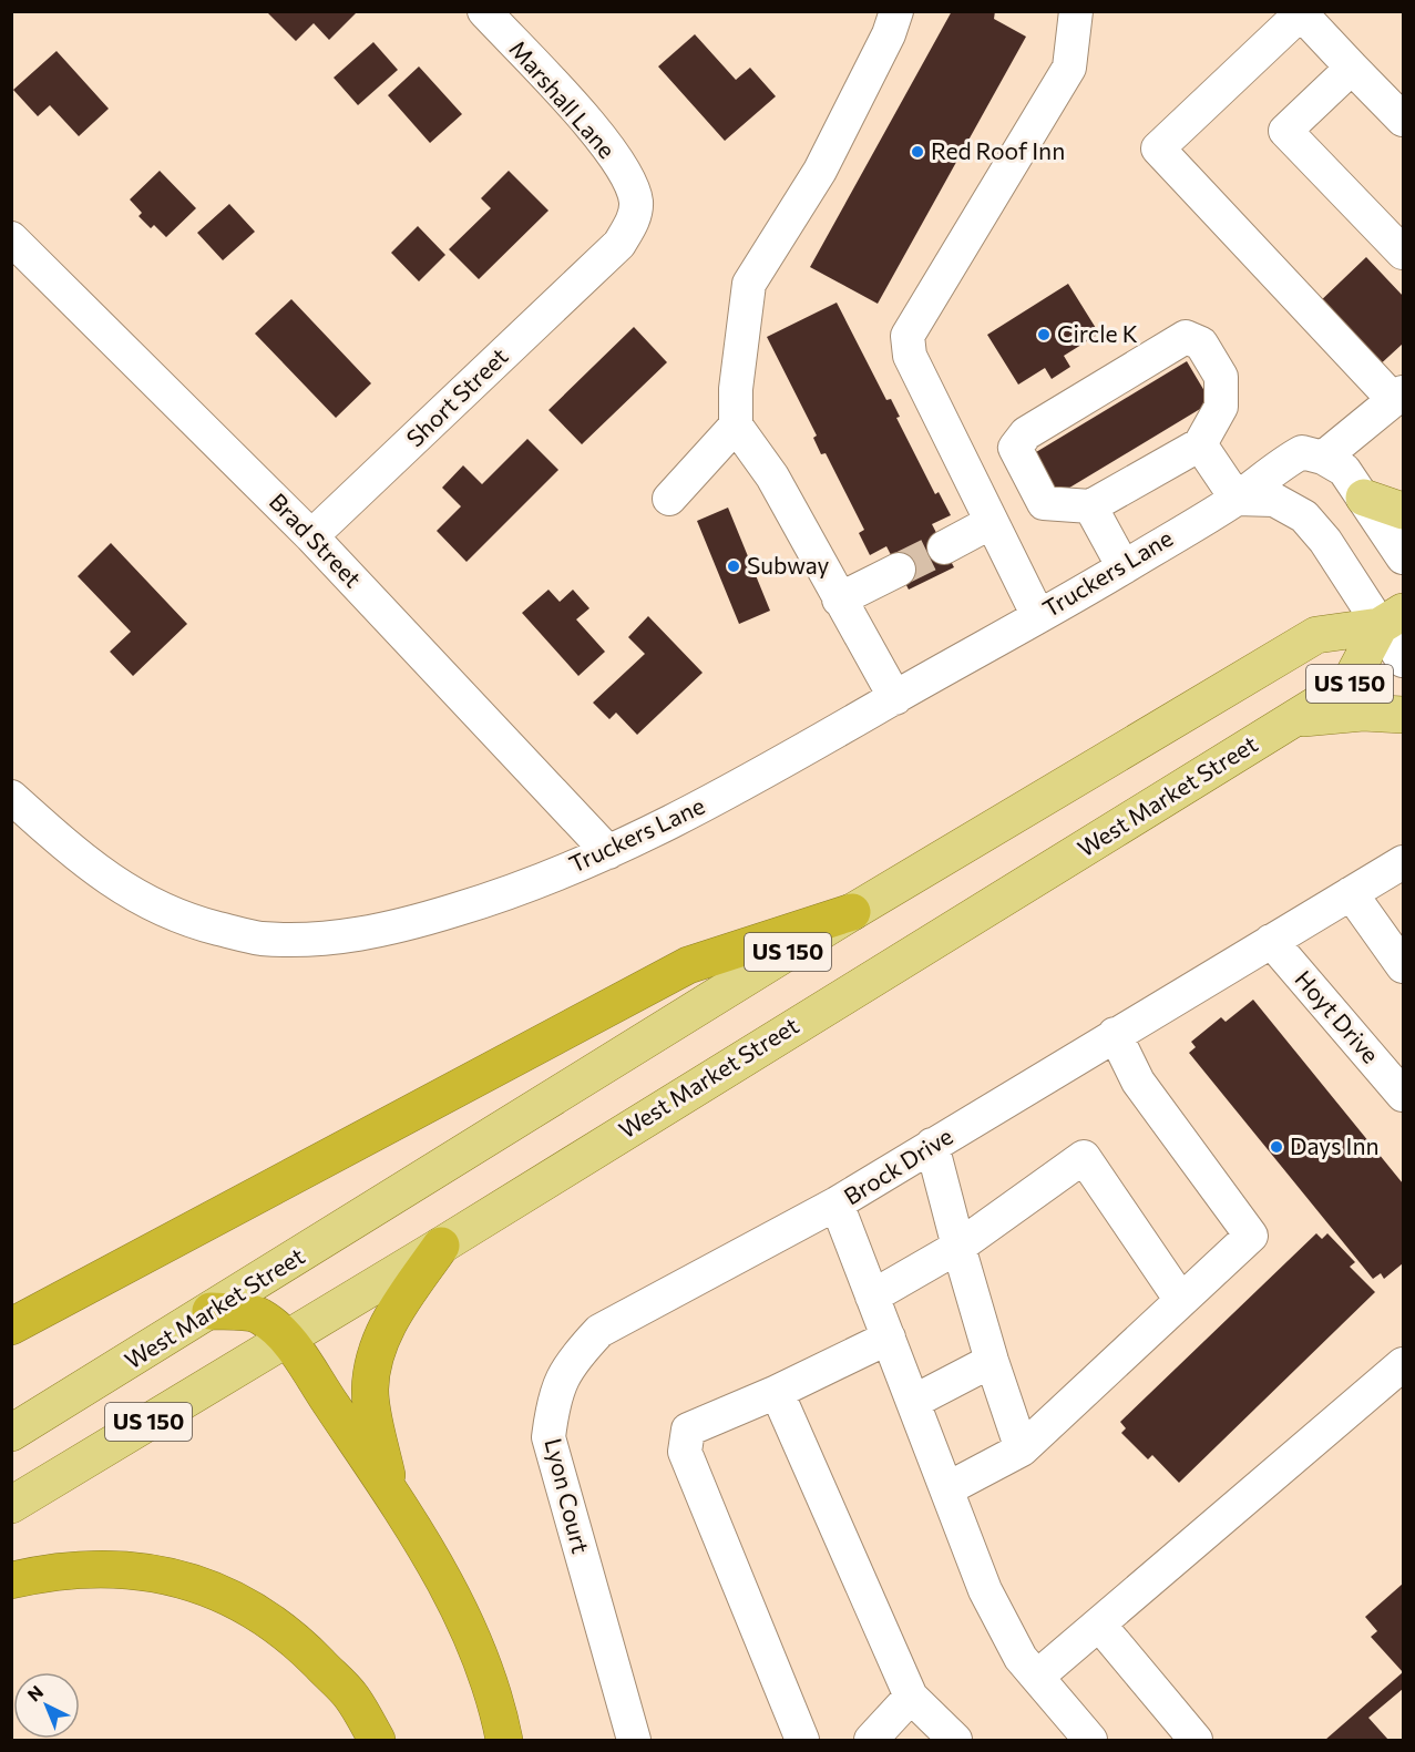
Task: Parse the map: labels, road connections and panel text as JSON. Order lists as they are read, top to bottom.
{
  "streets": {
    "main road": ["US 150", "West Market Street"],
    "street": [
      "Marshall Lane",
      "Short Street",
      "Brad Street",
      "Truckers Lane",
      "Hoyt Drive",
      "Brock Drive",
      "Lyon Court"
    ]
  },
  "crossings": [
    ["Marshall Lane", "Short Street"],
    ["Short Street", "Brad Street"],
    ["Brad Street", "Truckers Lane"],
    ["Hoyt Drive", "Brock Drive"],
    ["Brock Drive", "Lyon Court"]
  ],
  "places": [
    "Red Roof Inn",
    "Circle K",
    "Subway",
    "Days Inn"
  ],
  "north": "top left"
}
